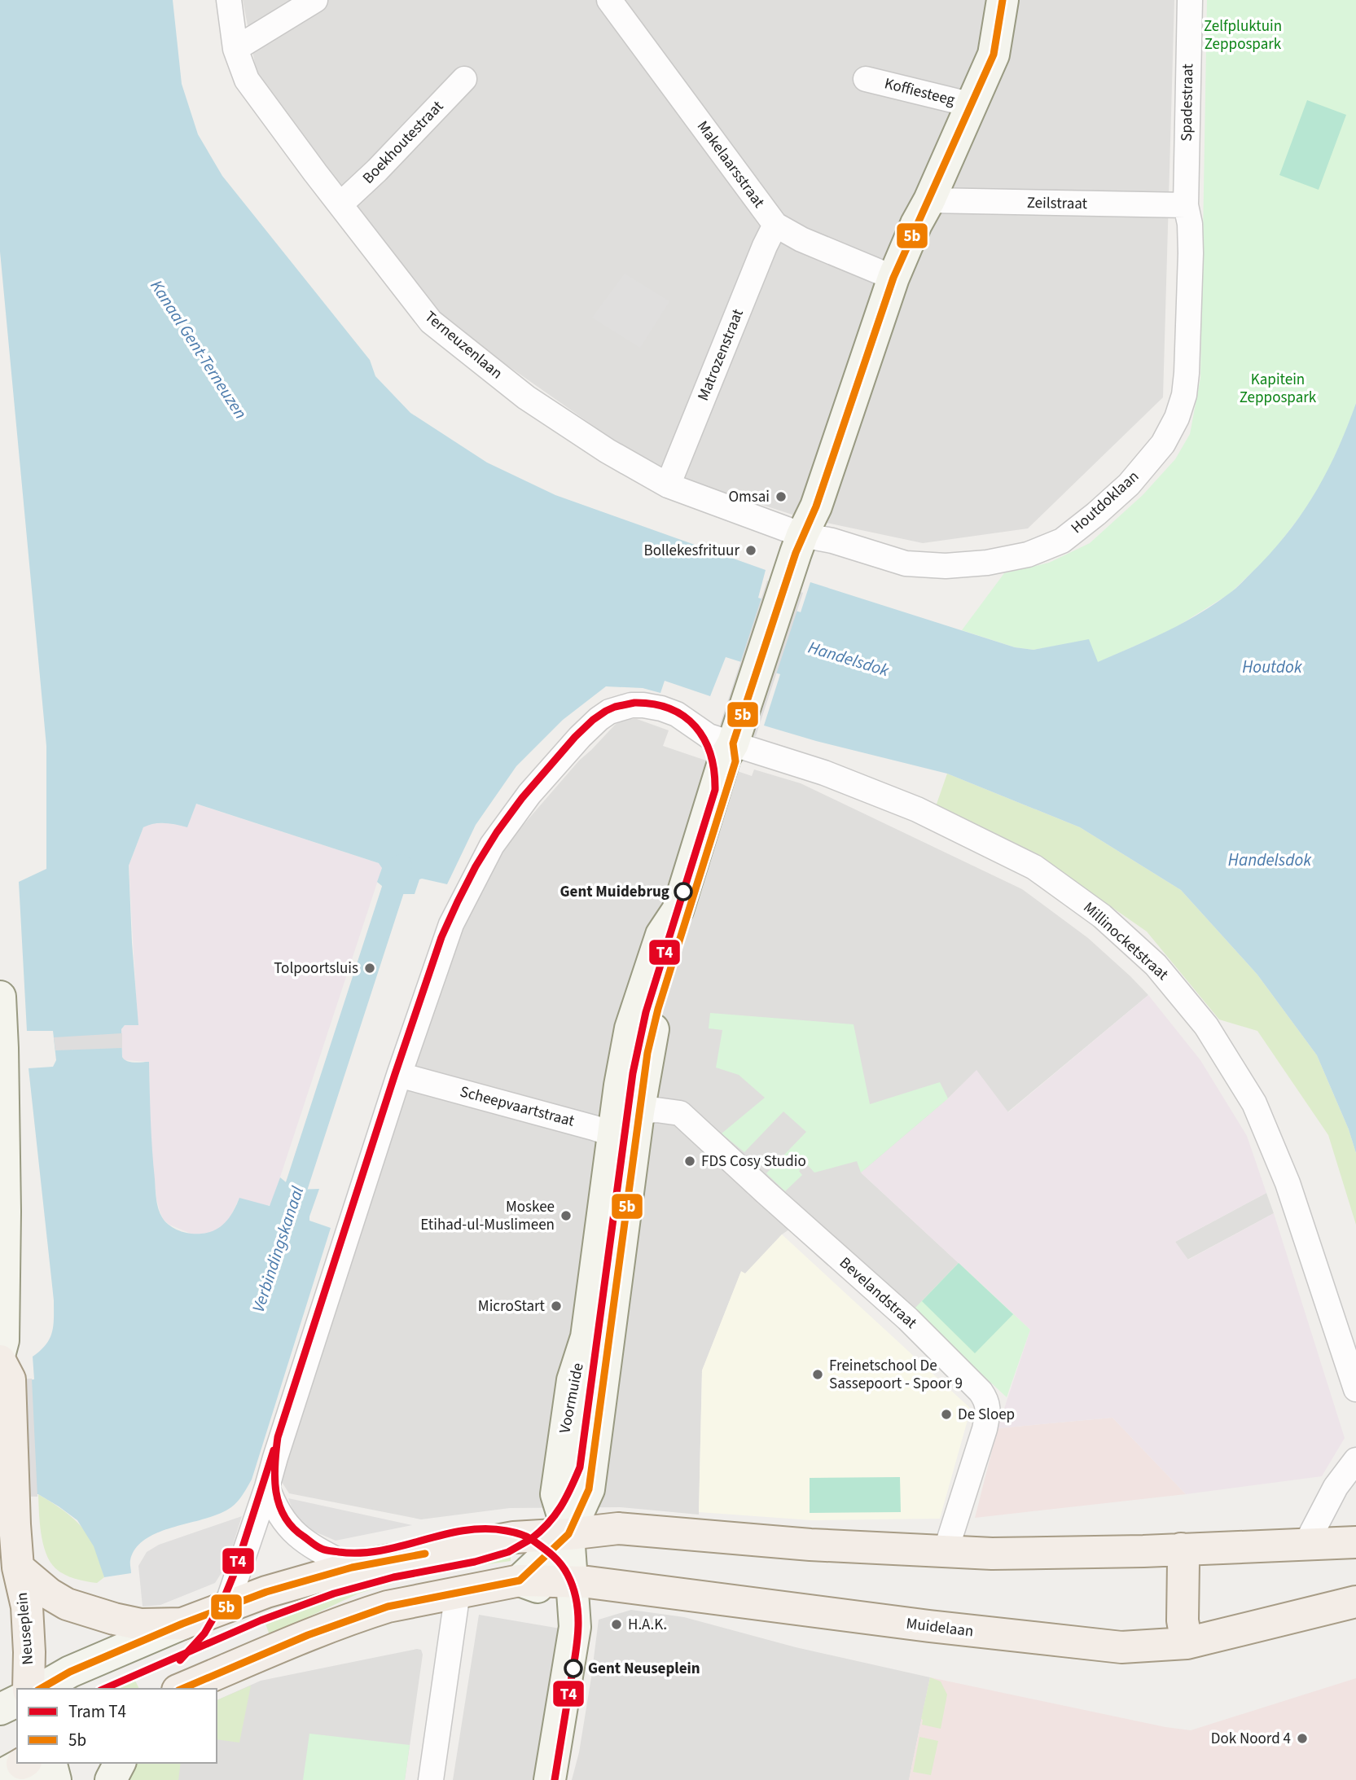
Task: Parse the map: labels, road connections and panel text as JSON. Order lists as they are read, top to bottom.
{
  "streets": {
    "main road": ["Muidelaan", "Neuseplein"],
    "street": [
      "Koffiesteeg",
      "Spadestraat",
      "Boekhoutestraat",
      "Makelaarsstraat",
      "Zeilstraat",
      "Terneuzenlaan",
      "Matrozenstraat",
      "Houtdoklaan",
      "Millinocketstraat",
      "Scheepvaartstraat",
      "Bevelandstraat",
      "Voormuide"
    ]
  },
  "crossings": [
    ["Koffiesteeg", "Voormuide"],
    ["Spadestraat", "Zeilstraat"],
    ["Spadestraat", "Houtdoklaan"],
    ["Boekhoutestraat", "Terneuzenlaan"],
    ["Makelaarsstraat", "Matrozenstraat"],
    ["Makelaarsstraat", "Voormuide"],
    ["Zeilstraat", "Houtdoklaan"],
    ["Zeilstraat", "Voormuide"],
    ["Terneuzenlaan", "Matrozenstraat"],
    ["Terneuzenlaan", "Houtdoklaan"],
    ["Terneuzenlaan", "Voormuide"],
    ["Houtdoklaan", "Voormuide"],
    ["Millinocketstraat", "Scheepvaartstraat"],
    ["Millinocketstraat", "Voormuide"],
    ["Scheepvaartstraat", "Bevelandstraat"],
    ["Scheepvaartstraat", "Voormuide"],
    ["Bevelandstraat", "Voormuide"],
    ["Voormuide", "Neuseplein"]
  ],
  "water": [
    "Kanaal Gent-Terneuzen",
    "Handelsdok",
    "Houtdok",
    "Verbindingskanaal"
  ],
  "parks": ["Zelfpluktuin Zeppospark", "Kapitein Zeppospark"],
  "places": [
    "Omsai",
    "Bollekesfrituur",
    "Gent Muidebrug",
    "Tolpoortsluis",
    "FDS Cosy Studio",
    "Moskee Etihad-ul-Muslimeen",
    "MicroStart",
    "Freinetschool De Sassepoort - Spoor 9",
    "De Sloep",
    "H.A.K.",
    "Gent Neuseplein",
    "Dok Noord 4"
  ],
  "lines": ["transit line 5b", "tram line T4"],
  "legend": ["Tram T4", "5b"]
}
